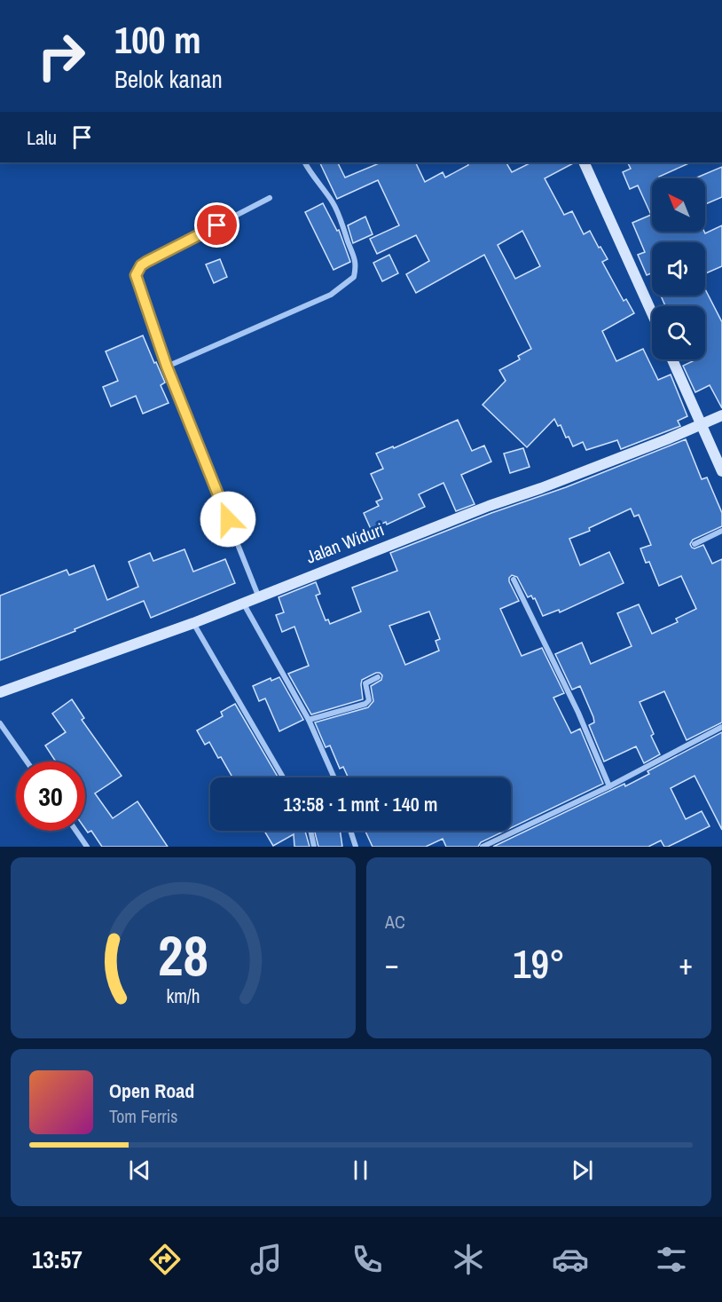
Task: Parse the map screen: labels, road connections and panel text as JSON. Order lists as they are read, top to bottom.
{
  "streets": {
    "street": ["Jalan Widuri"]
  },
  "north": "top left",
  "page": {
    "turn": ["100 m", "Belok kanan"],
    "then": "Lalu",
    "limit": "30",
    "trip": "13:58 · 1 mnt · 140 m",
    "tile": "AC",
    "heat": ["−", "19°", "+"],
    "song": ["Open Road", "Tom Ferris"],
    "tabs": "13:57",
    "gauge": ["28", "km/h"]
  }
}
